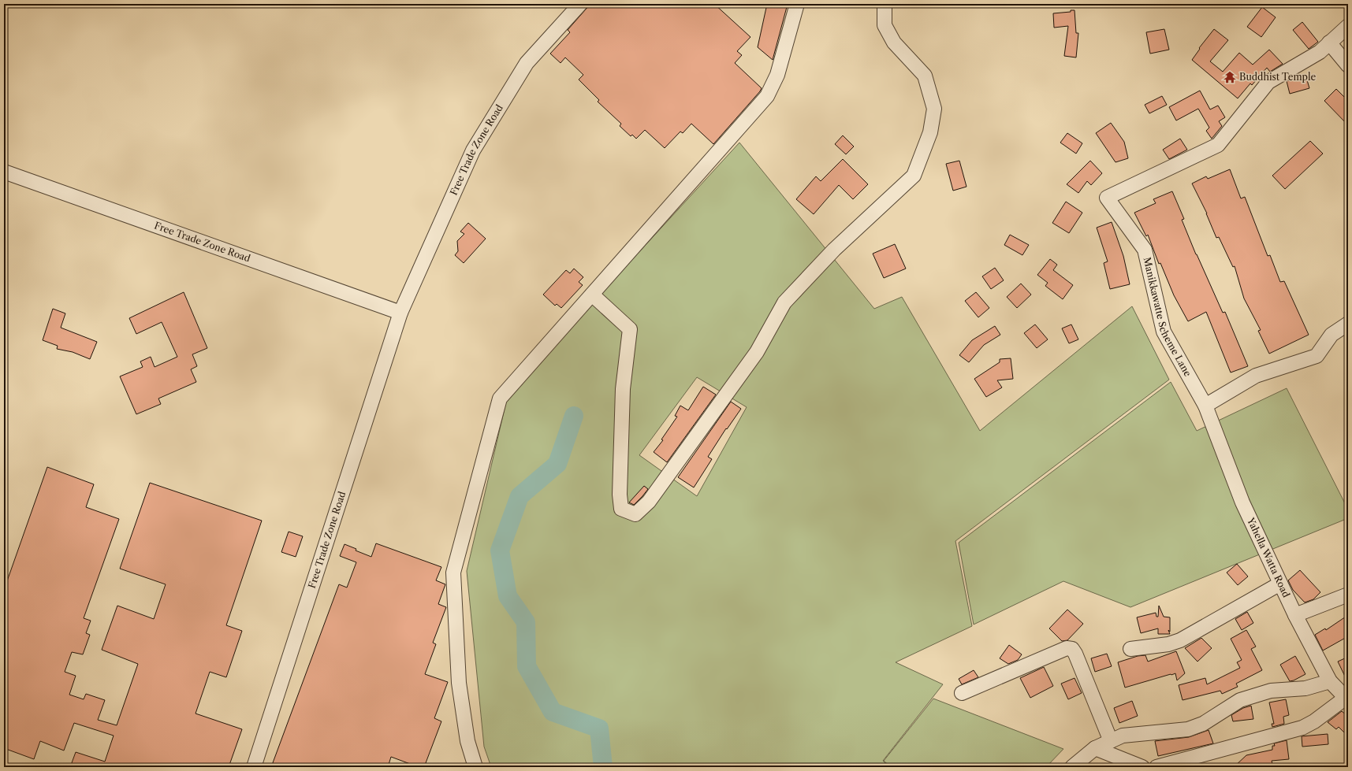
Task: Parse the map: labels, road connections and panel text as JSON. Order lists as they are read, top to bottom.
{
  "streets": {
    "street": ["Free Trade Zone Road", "Manikkawatte Scheme Lane", "Yahella Watta Road"]
  },
  "crossings": [
    ["Manikkawatte Scheme Lane", "Yahella Watta Road"]
  ],
  "places": {
    "temple": ["Buddhist Temple"]
  }
}
